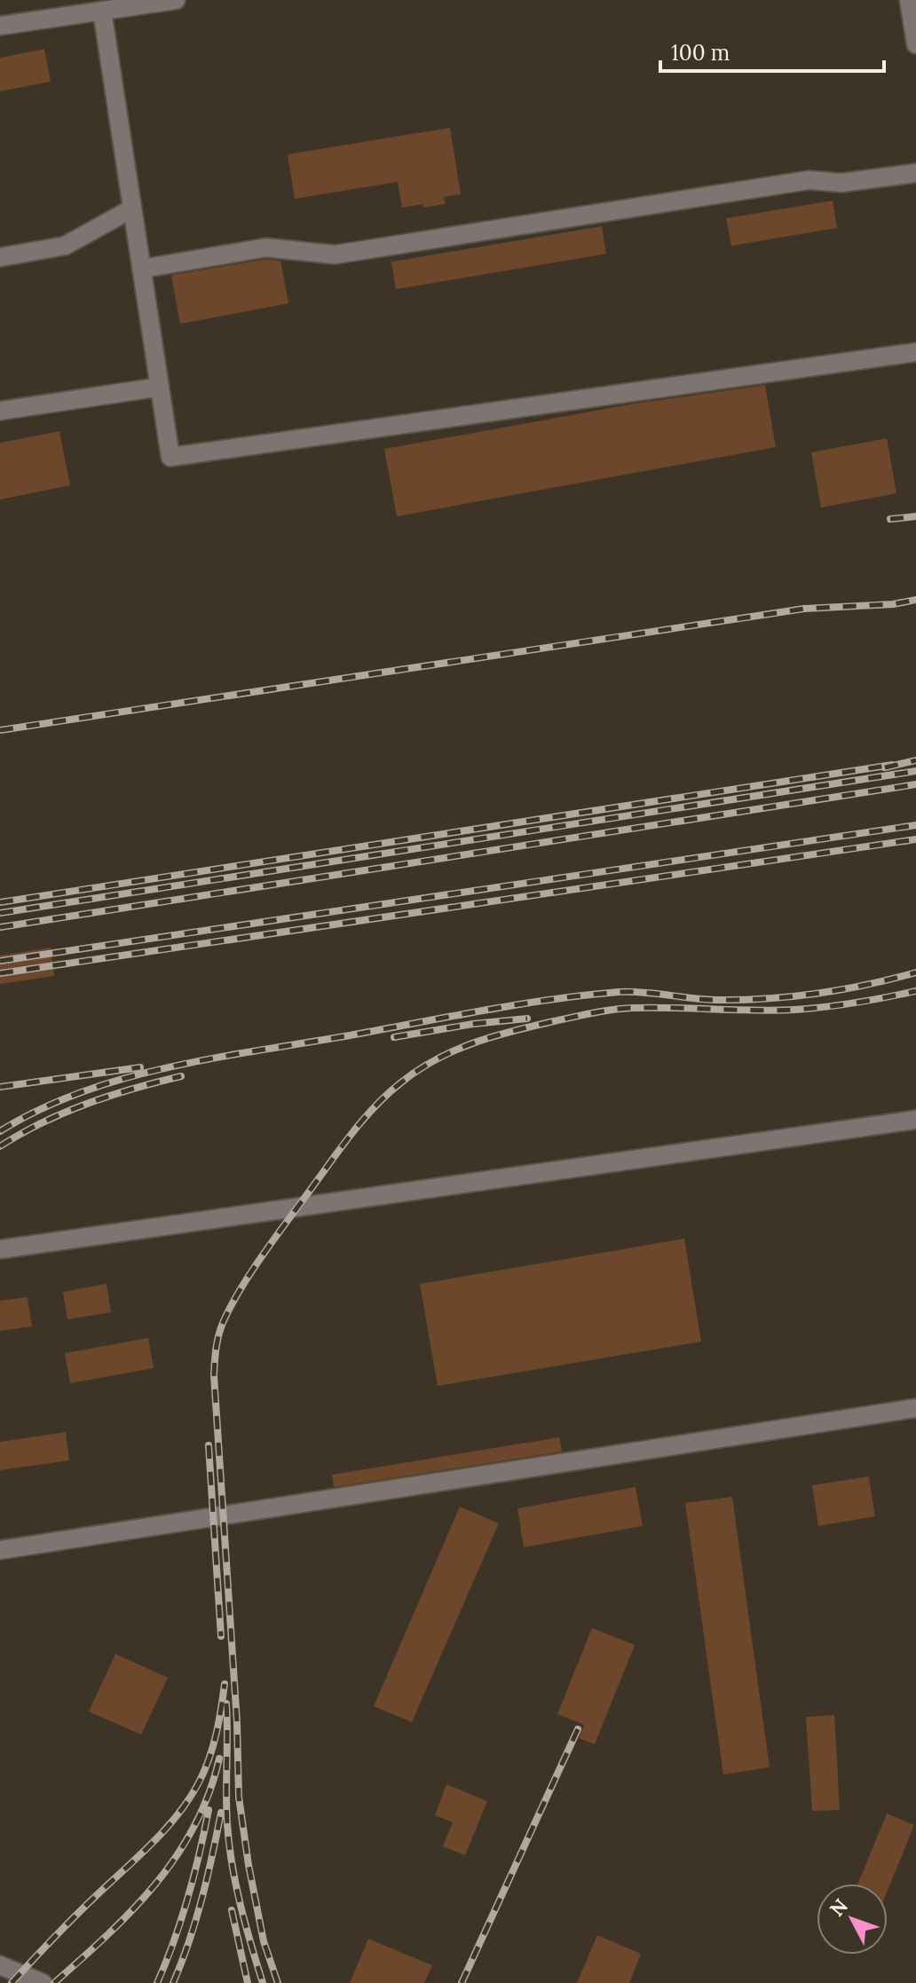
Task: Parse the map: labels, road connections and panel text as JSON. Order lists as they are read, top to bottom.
{
  "scale_bar": "100 m",
  "north": "top left"
}
